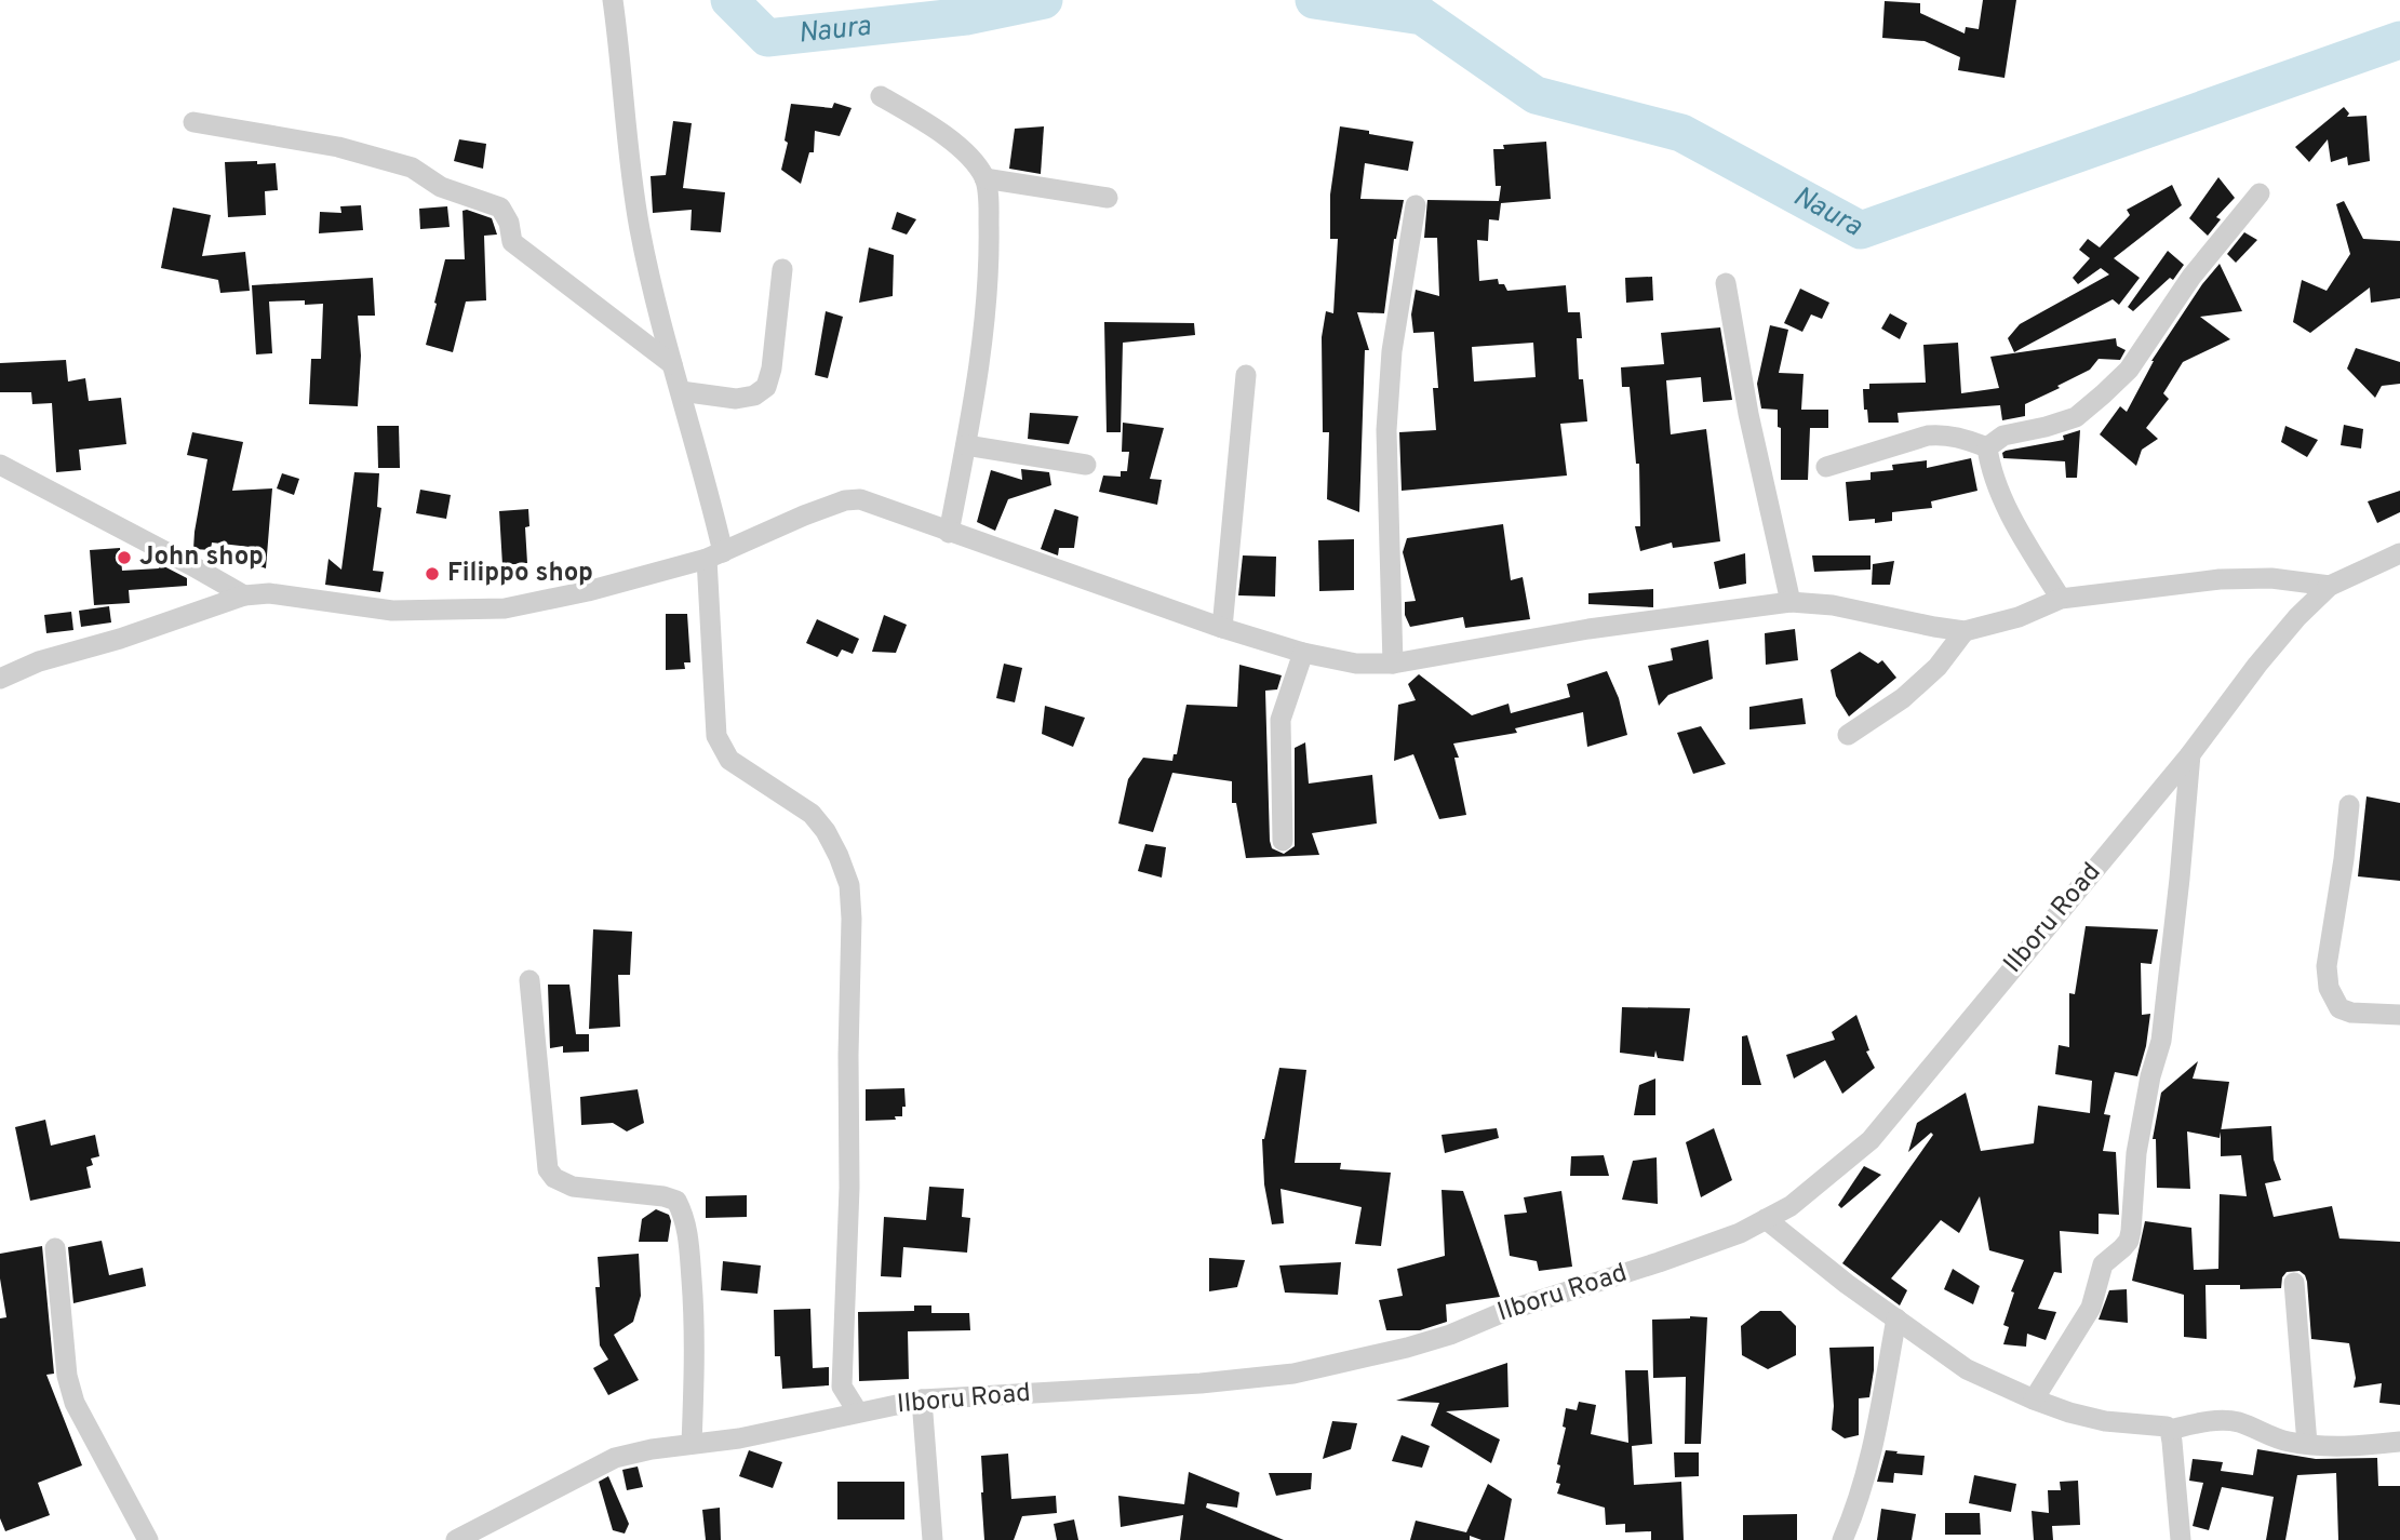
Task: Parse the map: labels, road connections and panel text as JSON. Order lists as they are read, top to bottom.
{
  "streets": {
    "street": ["Ilboru Road"]
  },
  "water": ["Naura"],
  "places": ["John shop", "Filippo shop"]
}
